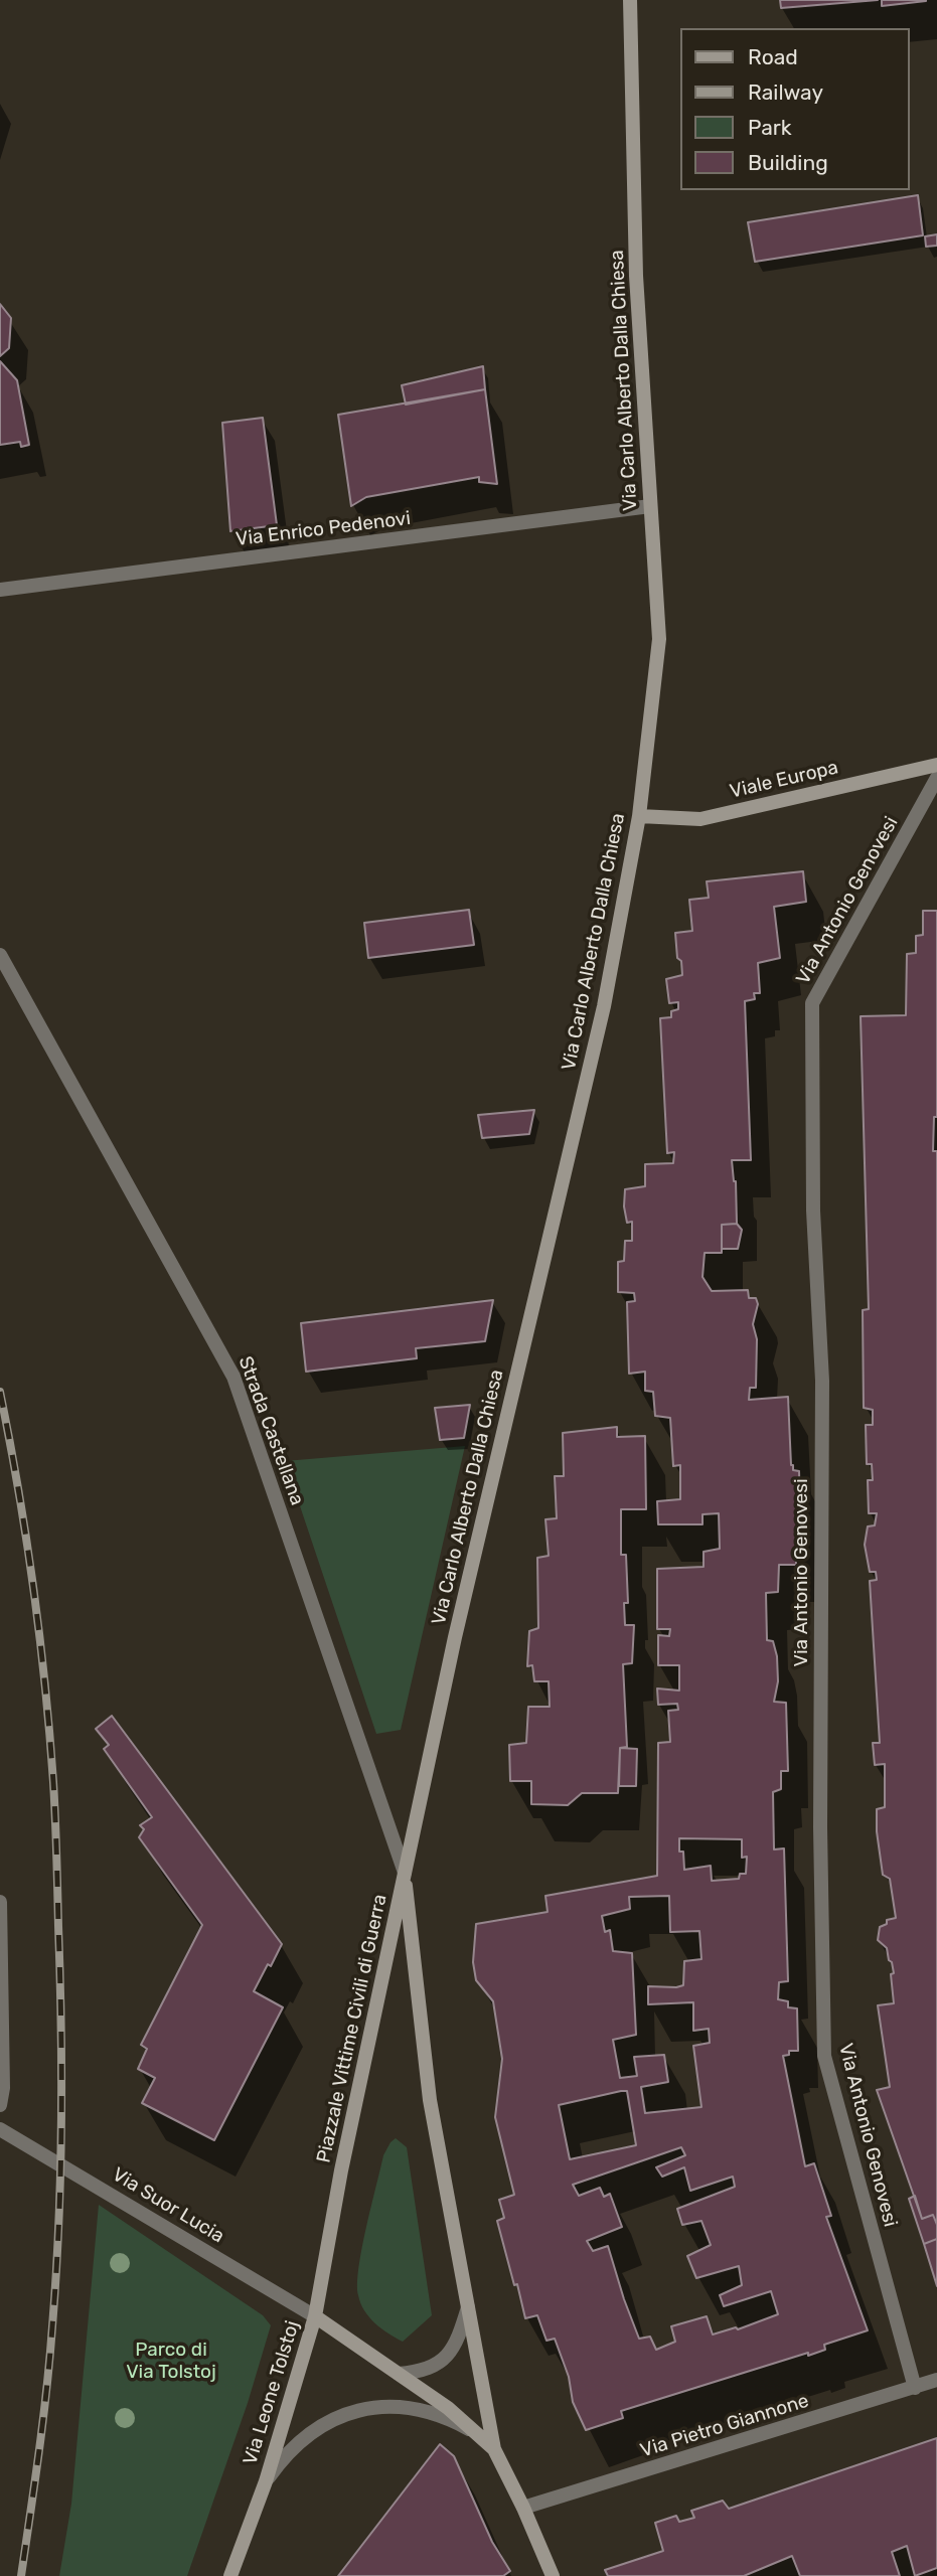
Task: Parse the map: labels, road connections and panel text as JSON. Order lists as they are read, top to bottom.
{
  "streets": {
    "street": [
      "Via Carlo Alberto Dalla Chiesa",
      "Via Enrico Pedenovi",
      "Viale Europa",
      "Via Antonio Genovesi",
      "Strada Castellana",
      "Piazzale Vittime Civili di Guerra",
      "Via Suor Lucia",
      "Via Leone Tolstoj",
      "Via Pietro Giannone"
    ]
  },
  "crossings": [
    ["Via Carlo Alberto Dalla Chiesa", "Via Enrico Pedenovi"],
    ["Via Carlo Alberto Dalla Chiesa", "Viale Europa"],
    ["Via Carlo Alberto Dalla Chiesa", "Strada Castellana"],
    ["Via Carlo Alberto Dalla Chiesa", "Piazzale Vittime Civili di Guerra"],
    ["Via Antonio Genovesi", "Via Pietro Giannone"],
    ["Strada Castellana", "Piazzale Vittime Civili di Guerra"],
    ["Piazzale Vittime Civili di Guerra", "Via Suor Lucia"],
    ["Piazzale Vittime Civili di Guerra", "Via Leone Tolstoj"],
    ["Via Suor Lucia", "Via Leone Tolstoj"]
  ],
  "parks": ["Parco di Via Tolstoj"],
  "legend": [
    "Road",
    "Railway",
    "Park",
    "Building"
  ]
}
